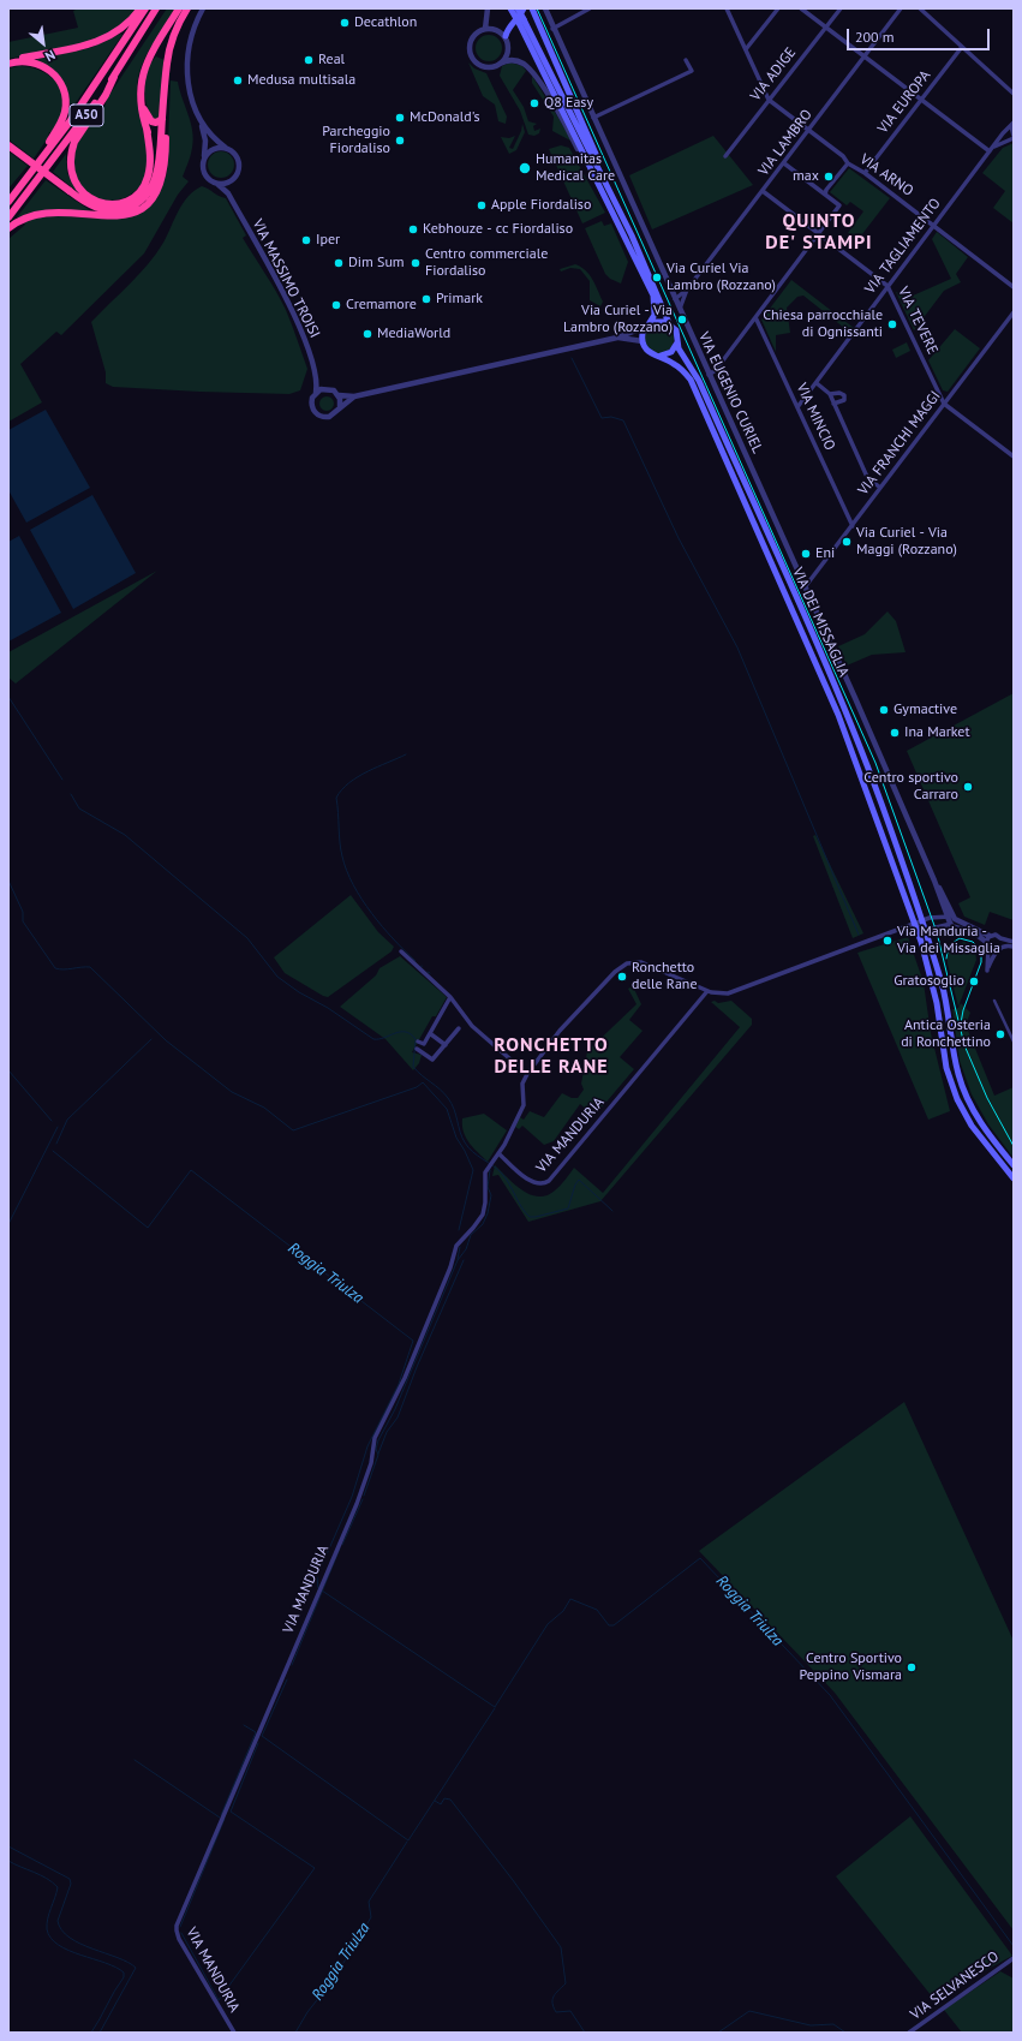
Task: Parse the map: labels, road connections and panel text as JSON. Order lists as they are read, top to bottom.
{
  "streets": {
    "highway": ["A50"],
    "main road": ["VIA DEI MISSAGLIA"],
    "street": [
      "VIA ADIGE",
      "VIA EUROPA",
      "VIA LAMBRO",
      "VIA ARNO",
      "VIA TAGLIAMENTO",
      "VIA MASSIMO TROISI",
      "VIA TEVERE",
      "VIA EUGENIO CURIEL",
      "VIA MINCIO",
      "VIA FRANCHI MAGGI",
      "VIA MANDURIA",
      "VIA SELVANESCO"
    ]
  },
  "crossings": [
    ["VIA ADIGE", "VIA ARNO"],
    ["VIA EUROPA", "VIA ARNO"],
    ["VIA LAMBRO", "VIA ARNO"],
    ["VIA LAMBRO", "VIA TEVERE"],
    ["VIA ARNO", "VIA TAGLIAMENTO"],
    ["VIA TAGLIAMENTO", "VIA TEVERE"],
    ["VIA TAGLIAMENTO", "VIA MINCIO"],
    ["VIA TEVERE", "VIA FRANCHI MAGGI"],
    ["VIA EUGENIO CURIEL", "VIA FRANCHI MAGGI"],
    ["VIA MINCIO", "VIA FRANCHI MAGGI"],
    ["VIA DEI MISSAGLIA", "VIA MANDURIA"]
  ],
  "districts": ["QUINTO DE' STAMPI", "RONCHETTO DELLE RANE"],
  "water": ["Roggia Triulza"],
  "places": [
    "Decathlon",
    "Real",
    "Medusa multisala",
    "Q8 Easy",
    "McDonald's",
    "Parcheggio Fiordaliso",
    "Humanitas Medical Care",
    "max",
    "Apple Fiordaliso",
    "Kebhouze - cc Fiordaliso",
    "Iper",
    "Dim Sum",
    "Centro commerciale Fiordaliso",
    "Via Curiel Via Lambro (Rozzano)",
    "Primark",
    "Cremamore",
    "Via Curiel - Via Lambro (Rozzano)",
    "Chiesa parrocchiale di Ognissanti",
    "MediaWorld",
    "Via Curiel - Via Maggi (Rozzano)",
    "Eni",
    "Gymactive",
    "Ina Market",
    "Centro sportivo Carraro",
    "Via Manduria - Via dei Missaglia",
    "Ronchetto delle Rane",
    "Gratosoglio",
    "Antica Osteria di Ronchettino",
    "Centro Sportivo Peppino Vismara"
  ],
  "scale_bar": "200 m",
  "north": "bottom right"
}
